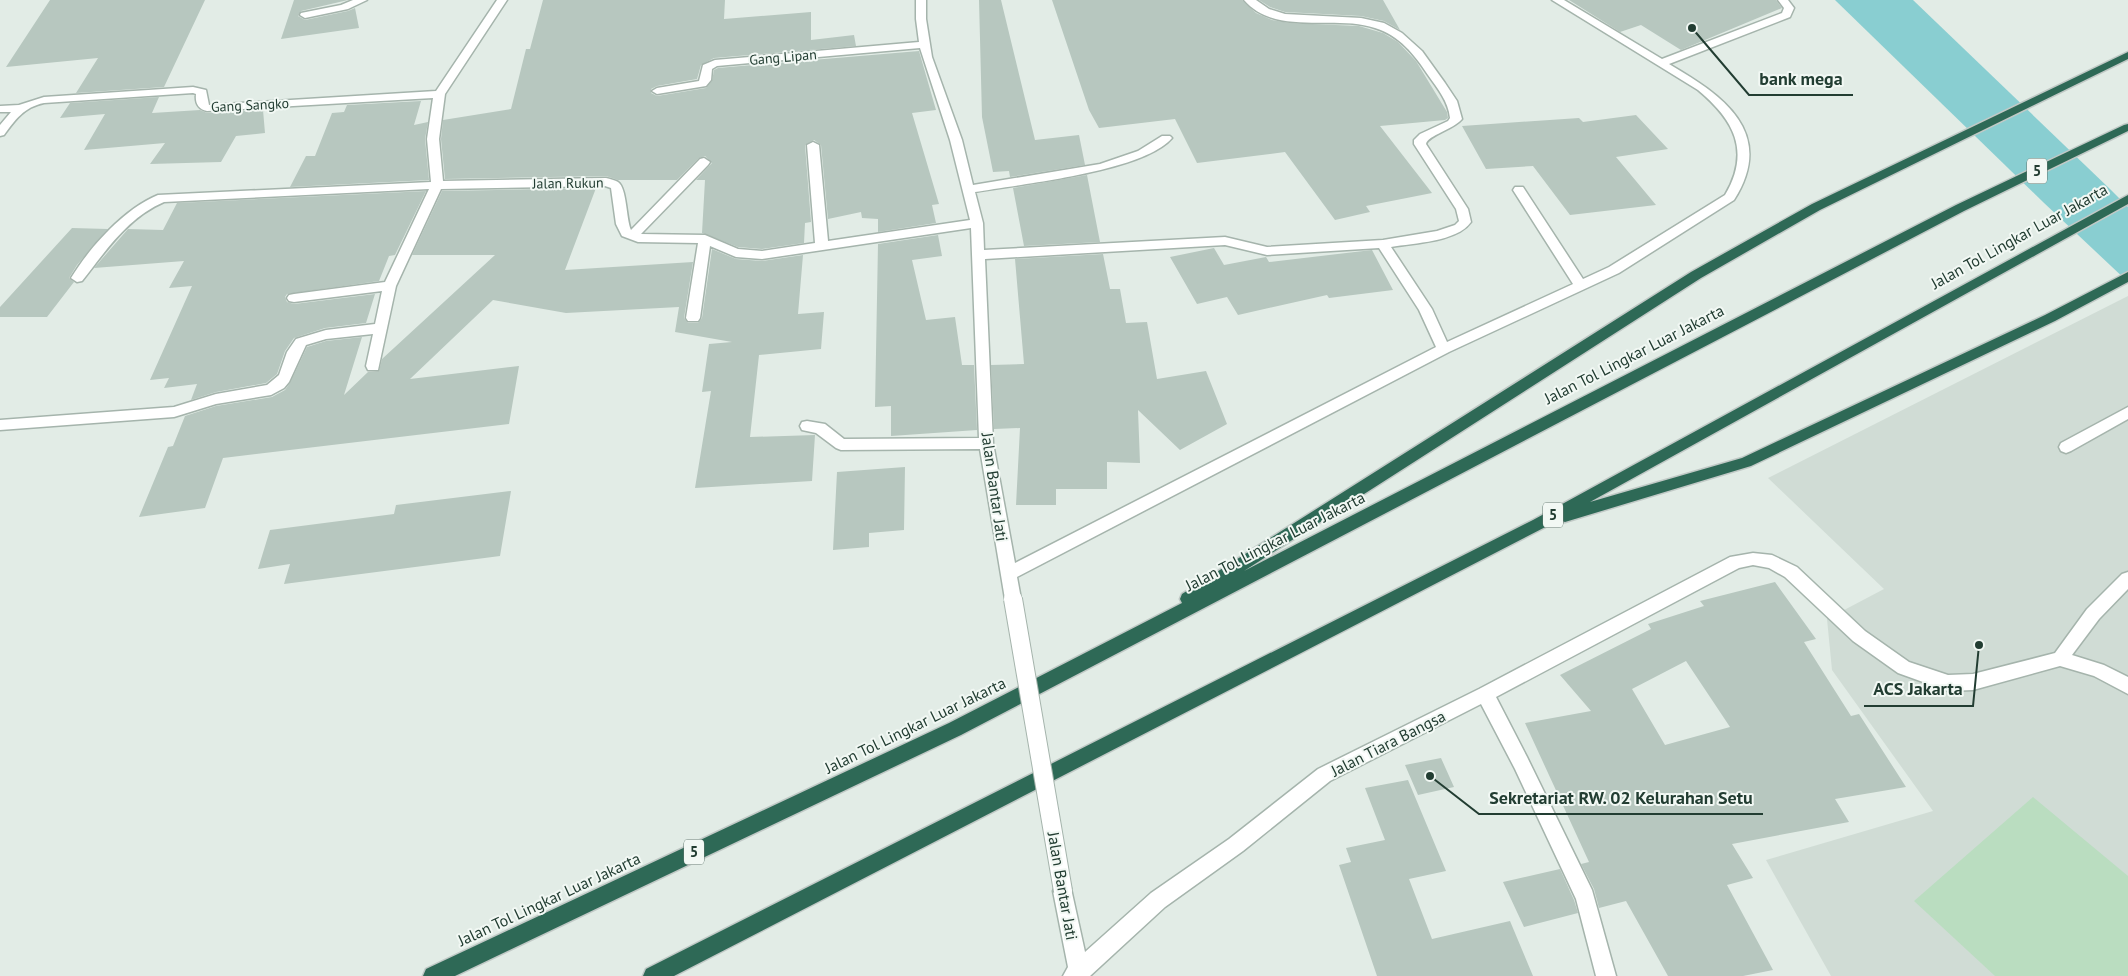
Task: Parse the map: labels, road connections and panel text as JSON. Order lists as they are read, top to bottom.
{
  "streets": {
    "highway": ["5", "Jalan Tol Lingkar Luar Jakarta"],
    "street": [
      "Gang Lipan",
      "Gang Sangko",
      "Jalan Rukun",
      "Jalan Bantar Jati",
      "Jalan Tiara Bangsa"
    ]
  },
  "crossings": [
    ["Gang Lipan", "Jalan Bantar Jati"],
    ["Jalan Bantar Jati", "Jalan Tiara Bangsa"]
  ],
  "places": ["bank mega", "ACS Jakarta", "Sekretariat RW. 02 Kelurahan Setu"]
}
